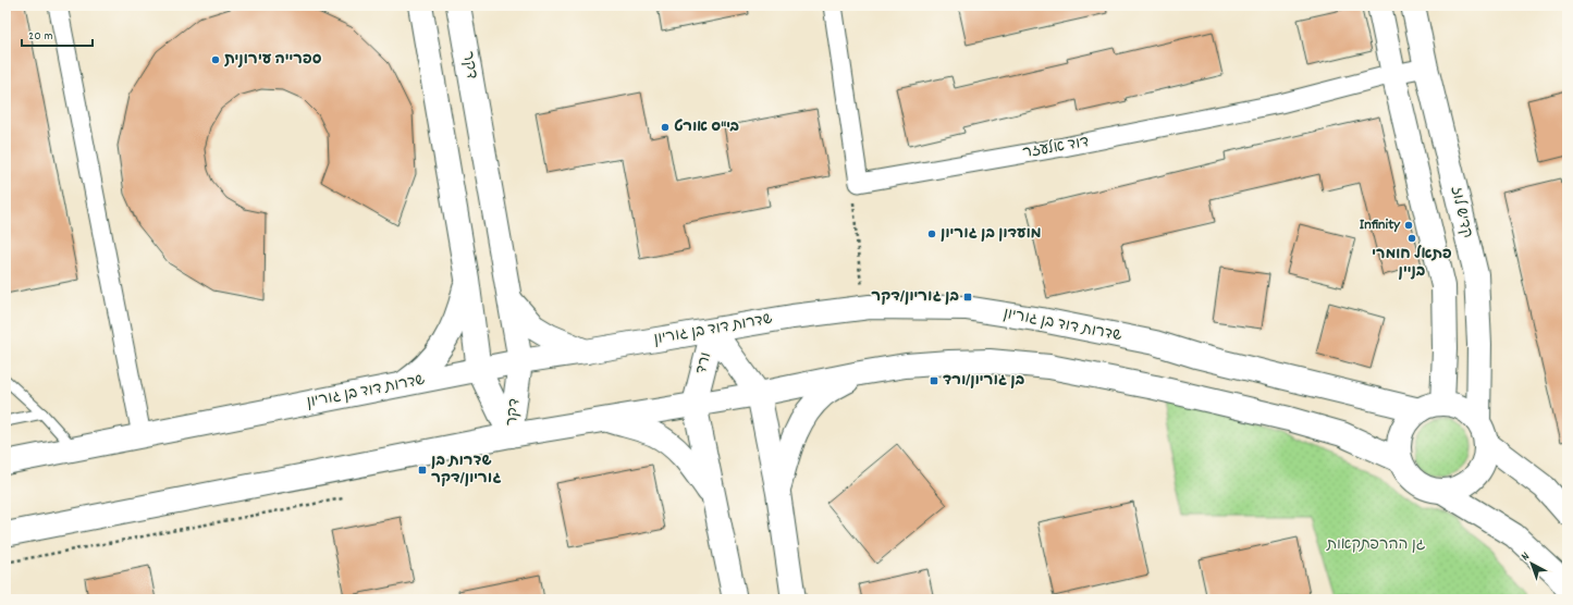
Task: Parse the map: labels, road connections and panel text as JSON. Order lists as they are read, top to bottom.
{
  "streets": {
    "main road": [
      "דקר",
      "קדיש לוז",
      "שדרות דוד בן גוריון",
      "ורד"
    ],
    "street": ["דוד אלעזר"]
  },
  "crossings": [
    ["דקר", "שדרות דוד בן גוריון"],
    ["דוד אלעזר", "קדיש לוז"],
    ["קדיש לוז", "שדרות דוד בן גוריון"],
    ["שדרות דוד בן גוריון", "ורד"]
  ],
  "parks": ["גן ההרפתקאות"],
  "places": {
    "other": [
      "ספרייה עירונית",
      "בי\"ס אורט",
      "Infinity",
      "מועדון בן גוריון",
      "פתאל חומרי בניין"
    ],
    "transit": ["בן גוריון/דקר", "בן גוריון/ורד", "שדרות בן גוריון/דקר"]
  },
  "scale_bar": "20 m",
  "north": "top left"
}
